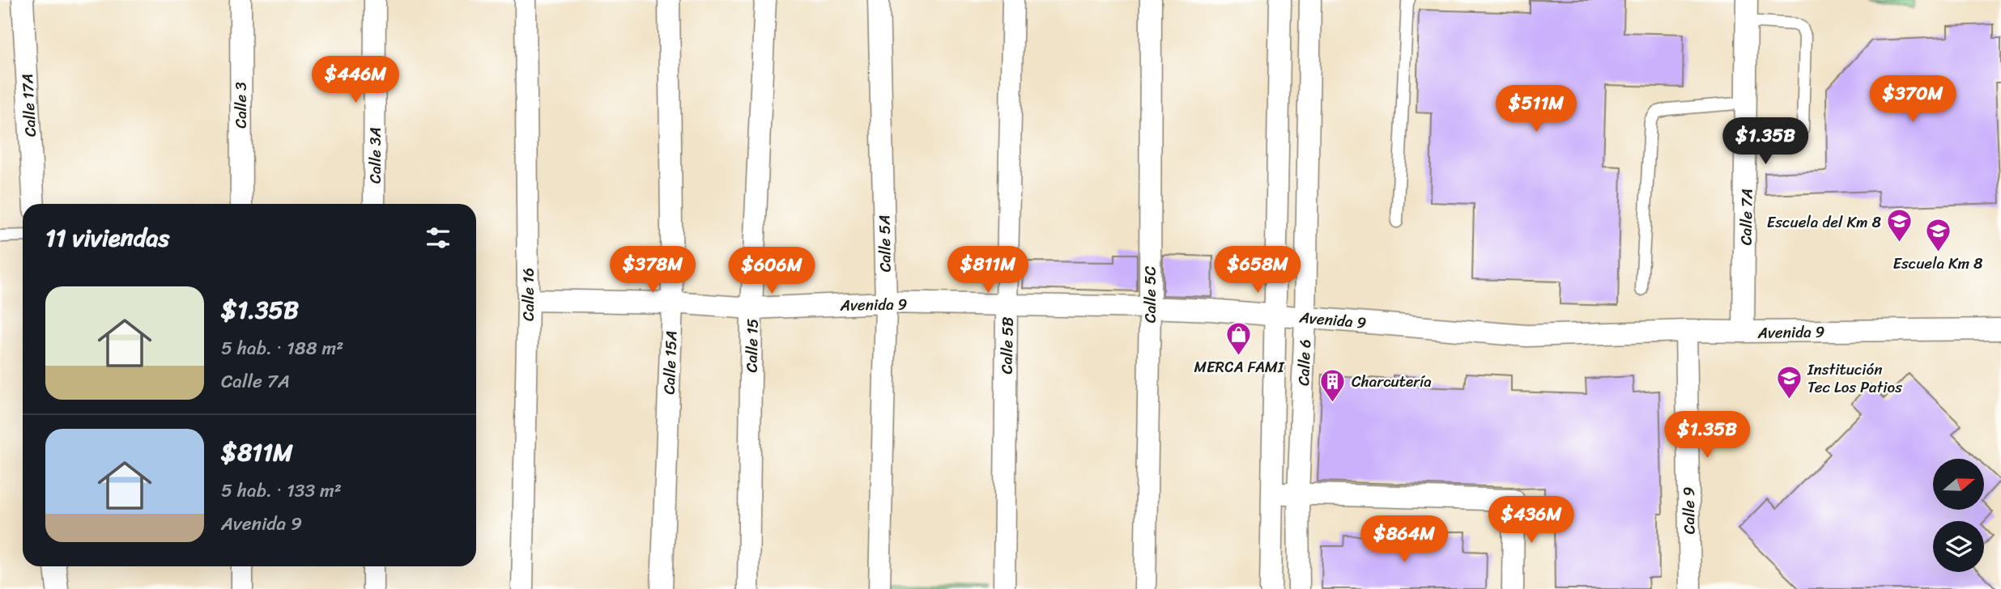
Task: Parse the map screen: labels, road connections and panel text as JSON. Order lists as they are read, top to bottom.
{
  "streets": {
    "street": [
      "Calle 17A",
      "Calle 3",
      "Calle 3A",
      "Calle 7A",
      "Calle 5A",
      "Calle 16",
      "Calle 5C",
      "Avenida 9",
      "Calle 15",
      "Calle 5B",
      "Calle 15A",
      "Calle 6",
      "Calle 9"
    ]
  },
  "crossings": [
    ["Calle 7A", "Avenida 9"],
    ["Calle 5A", "Avenida 9"],
    ["Calle 16", "Avenida 9"],
    ["Calle 5C", "Avenida 9"],
    ["Avenida 9", "Calle 15"],
    ["Avenida 9", "Calle 5B"],
    ["Avenida 9", "Calle 15A"],
    ["Avenida 9", "Calle 6"],
    ["Avenida 9", "Calle 9"]
  ],
  "places": {
    "school or university": ["Escuela del Km 8", "Escuela Km 8", "Institución Tec Los Patios"],
    "shop": ["MERCA FAMI"],
    "building": ["Charcutería"]
  },
  "north": "right",
  "page": {
    "price": [
      "$446M",
      "$370M",
      "$511M",
      "$1.35B",
      "$378M",
      "$811M",
      "$658M",
      "$606M",
      "$1.35B",
      "$436M",
      "$864M"
    ],
    "heading": "11 viviendas",
    "list": [
      {
        "name": "$1.35B",
        "note": "5 hab. · 188 m² · Calle 7A"
      },
      {
        "name": "$811M",
        "note": "5 hab. · 133 m² · Avenida 9"
      }
    ]
  }
}
